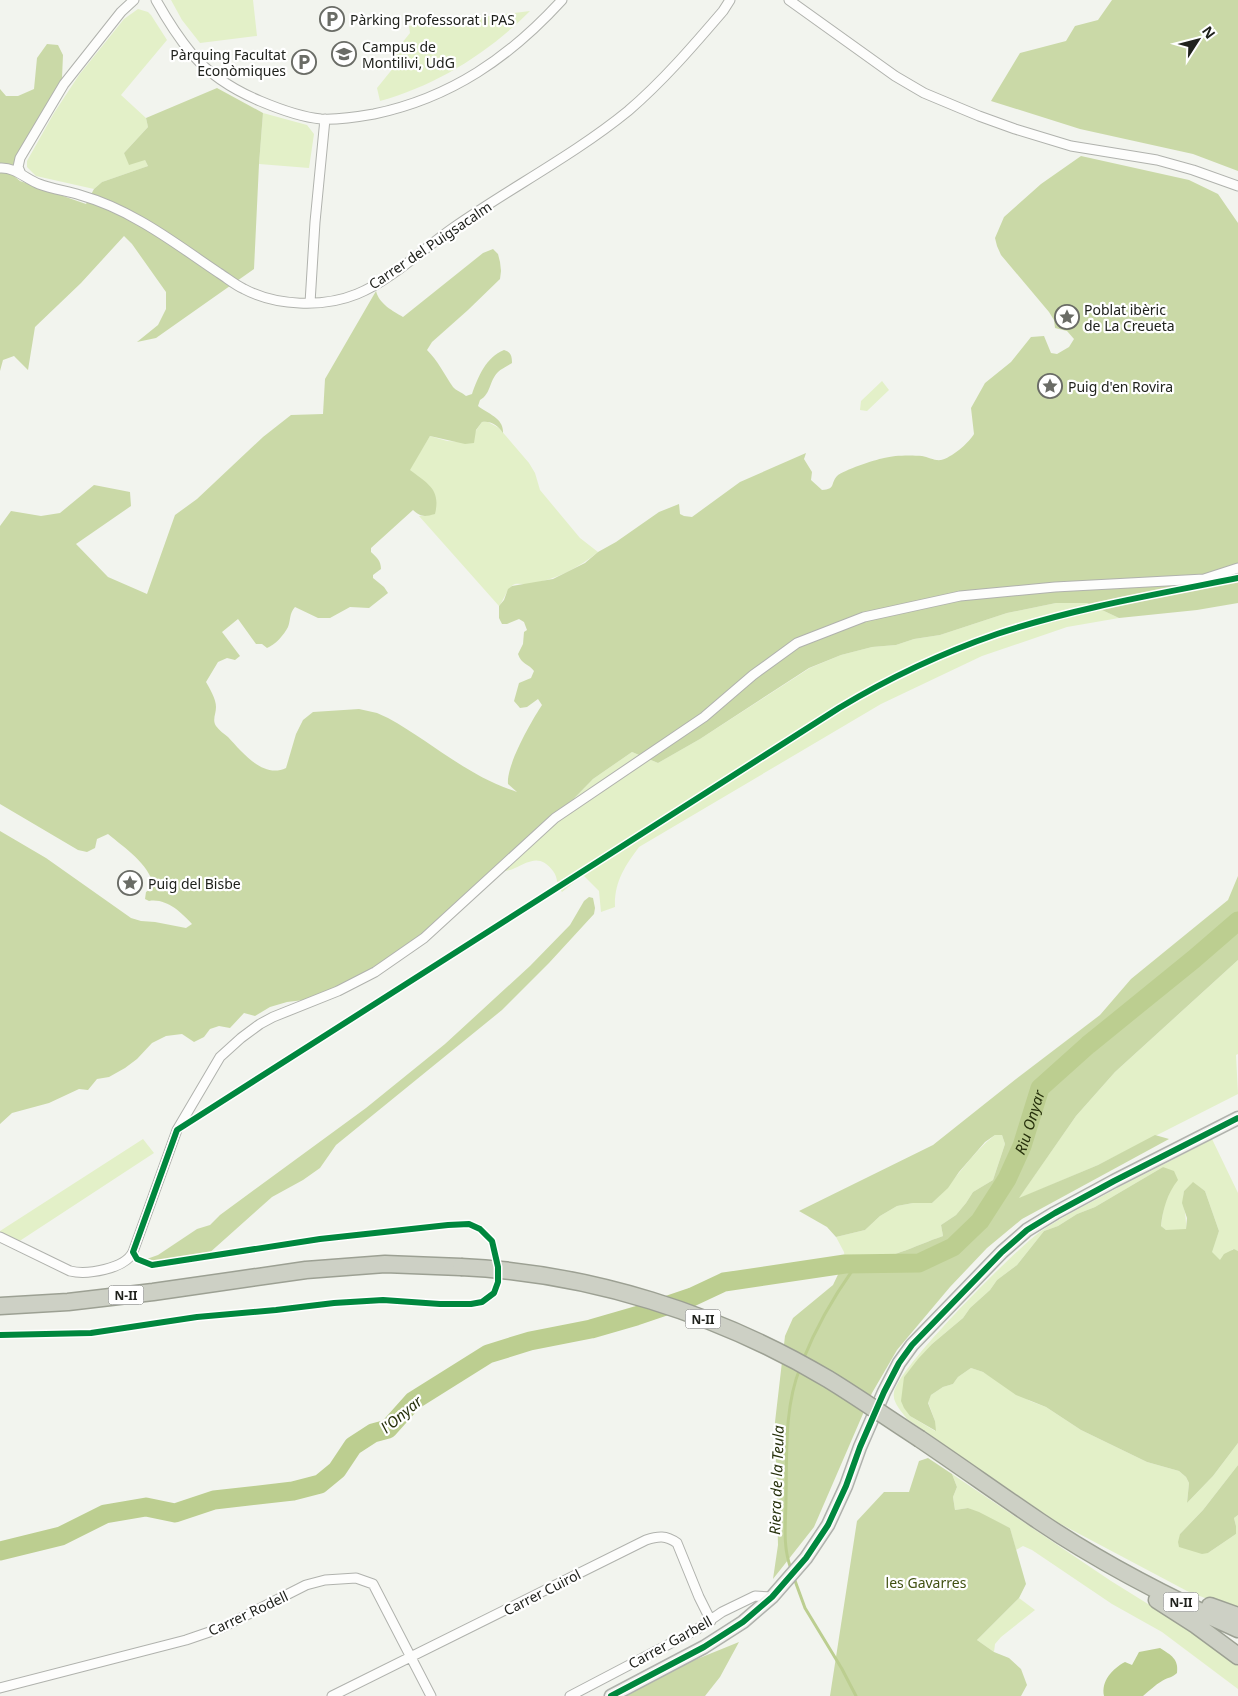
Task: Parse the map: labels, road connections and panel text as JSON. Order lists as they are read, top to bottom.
{
  "streets": {
    "highway": ["N-II"],
    "street": [
      "Carrer del Puigsacalm",
      "Carrer Cuirol",
      "Carrer Rodell",
      "Carrer Garbell"
    ]
  },
  "crossings": [
    ["Carrer Cuirol", "Carrer Rodell"],
    ["Carrer Cuirol", "Carrer Garbell"]
  ],
  "water": ["Riu Onyar", "l'Onyar", "Riera de la Teula"],
  "parks": ["les Gavarres"],
  "places": {
    "parking": ["Pàrking Professorat i PAS", "Pàrquing Facultat Econòmiques"],
    "school or university": ["Campus de Montilivi, UdG"],
    "place": ["Poblat ibèric de La Creueta", "Puig d'en Rovira", "Puig del Bisbe"]
  },
  "north": "top right"
}
